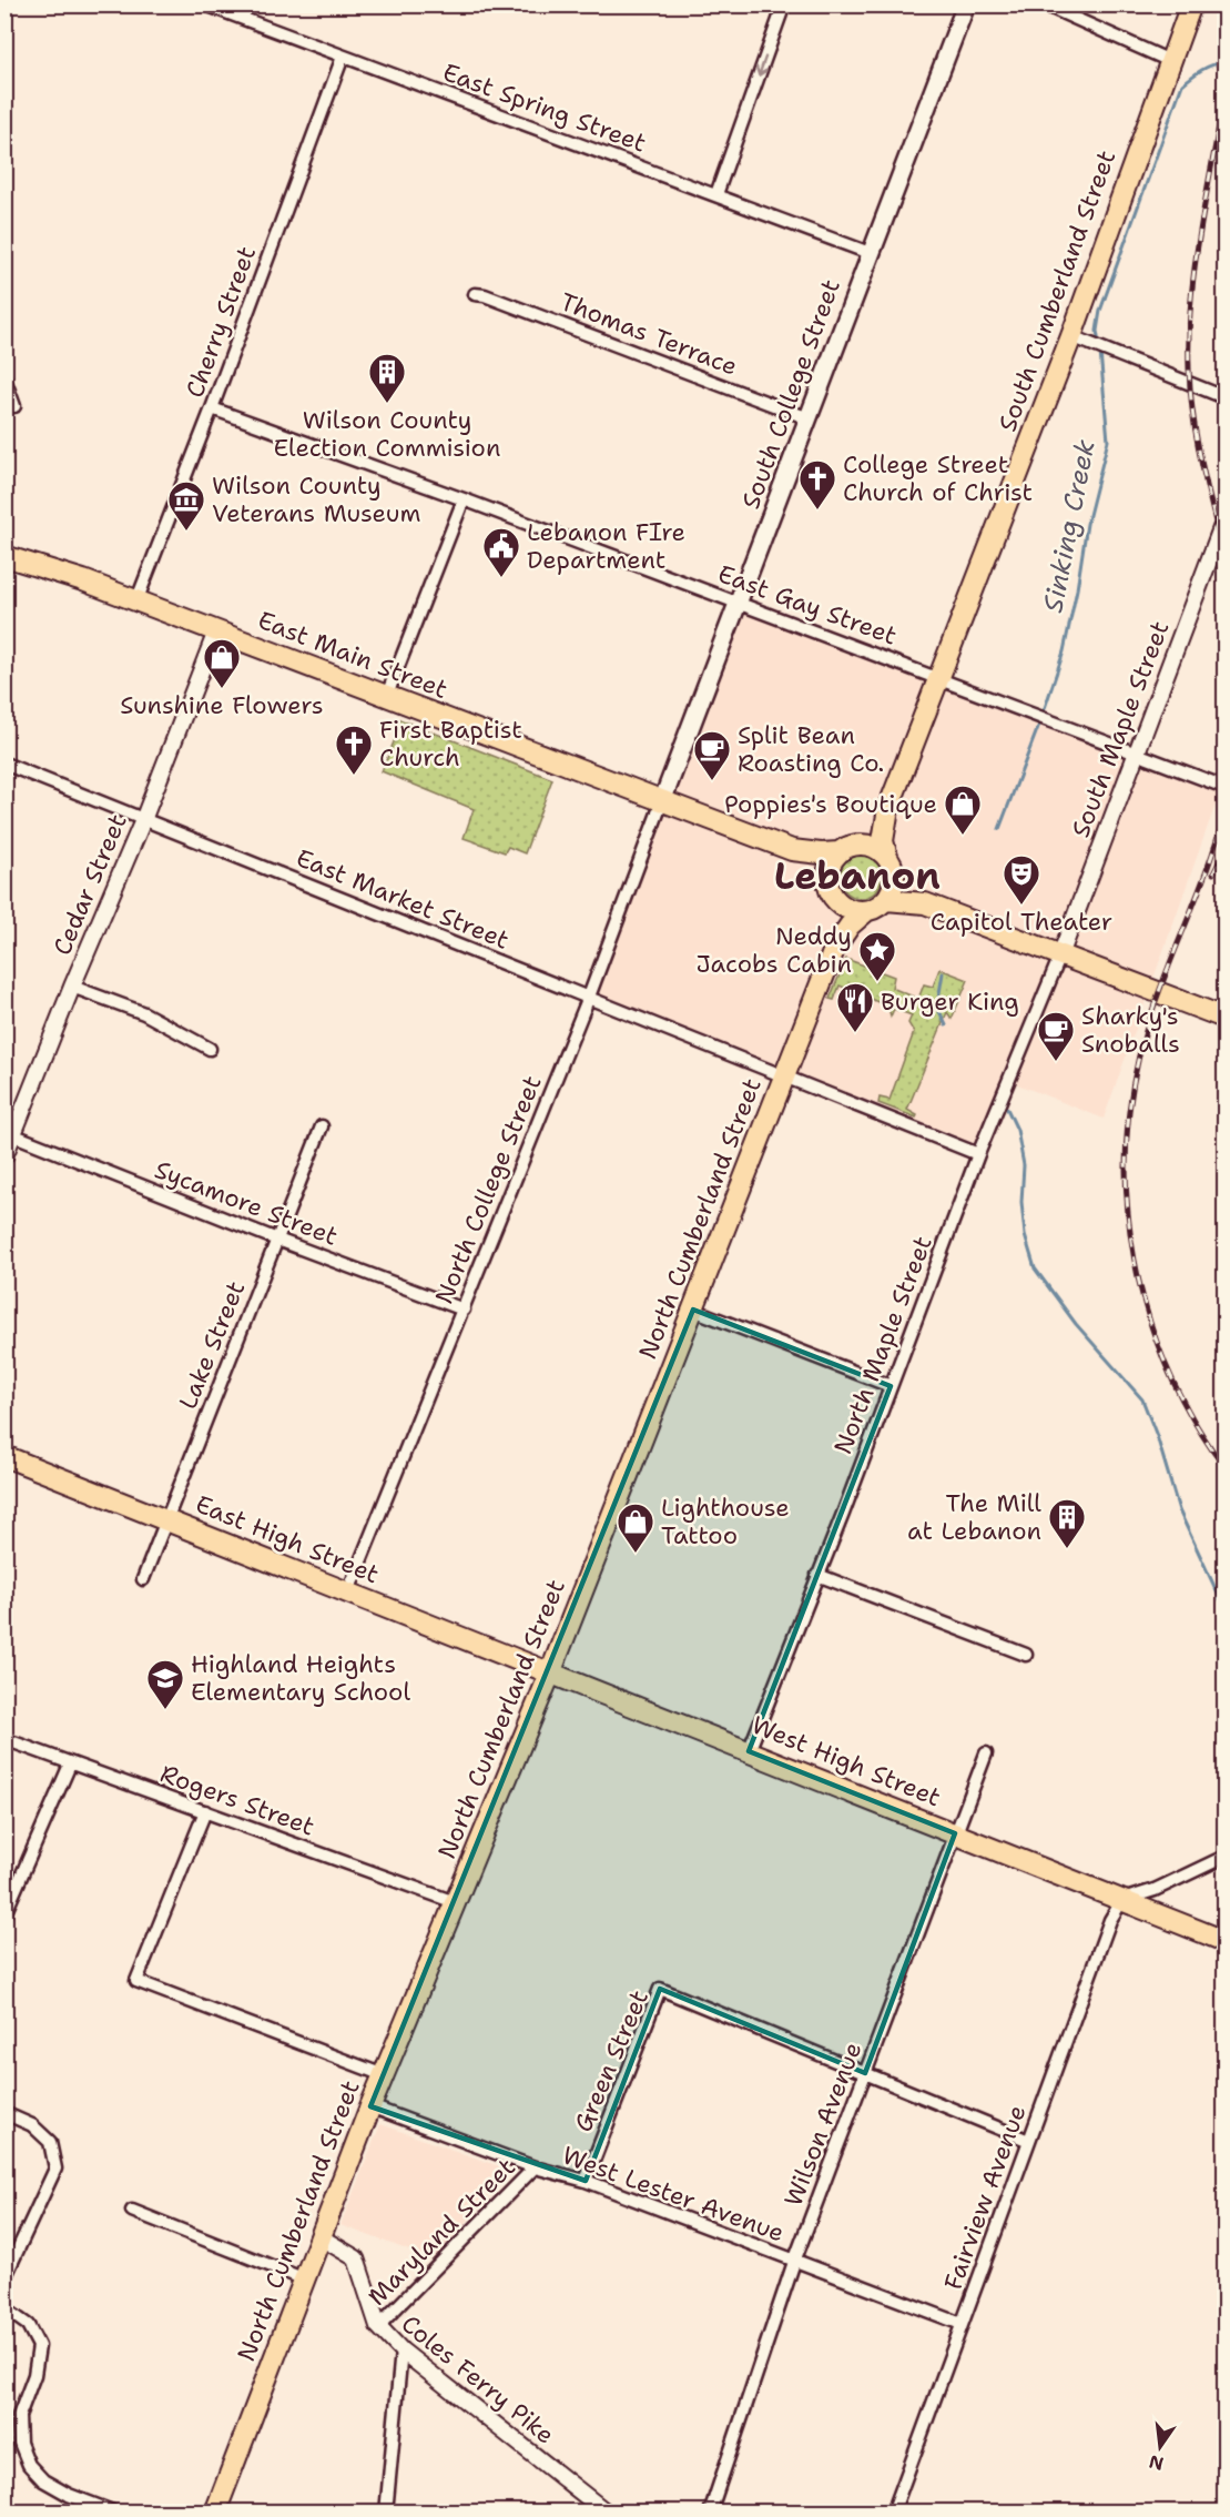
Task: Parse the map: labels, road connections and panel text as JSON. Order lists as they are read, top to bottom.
{
  "streets": {
    "main road": [
      "South Cumberland Street",
      "South College Street",
      "East Main Street",
      "North Cumberland Street",
      "East High Street",
      "West High Street"
    ],
    "street": [
      "East Spring Street",
      "Cherry Street",
      "Thomas Terrace",
      "East Gay Street",
      "South Maple Street",
      "Cedar Street",
      "East Market Street",
      "North College Street",
      "Sycamore Street",
      "Lake Street",
      "North Maple Street",
      "Rogers Street",
      "Green Street",
      "Wilson Avenue",
      "West Lester Avenue",
      "Fairview Avenue",
      "Maryland Street",
      "Coles Ferry Pike"
    ]
  },
  "crossings": [
    ["East Spring Street", "Cherry Street"],
    ["East Spring Street", "South College Street"],
    ["South Cumberland Street", "East Gay Street"],
    ["South Cumberland Street", "East Main Street"],
    ["South Cumberland Street", "North Cumberland Street"],
    ["Cherry Street", "East Gay Street"],
    ["Cherry Street", "East Main Street"],
    ["Thomas Terrace", "South College Street"],
    ["South College Street", "East Gay Street"],
    ["South College Street", "East Main Street"],
    ["South College Street", "North College Street"],
    ["East Gay Street", "South Maple Street"],
    ["East Main Street", "Cedar Street"],
    ["East Main Street", "North College Street"],
    ["East Main Street", "North Cumberland Street"],
    ["South Maple Street", "North Maple Street"],
    ["Cedar Street", "East Market Street"],
    ["Cedar Street", "Sycamore Street"],
    ["East Market Street", "North College Street"],
    ["East Market Street", "North Cumberland Street"],
    ["East Market Street", "North Maple Street"],
    ["North College Street", "Sycamore Street"],
    ["North College Street", "East High Street"],
    ["Sycamore Street", "Lake Street"],
    ["North Cumberland Street", "East High Street"],
    ["North Cumberland Street", "West High Street"],
    ["North Cumberland Street", "Rogers Street"],
    ["North Cumberland Street", "West Lester Avenue"],
    ["North Cumberland Street", "Coles Ferry Pike"],
    ["Lake Street", "East High Street"],
    ["North Maple Street", "West High Street"],
    ["East High Street", "West High Street"],
    ["West High Street", "Wilson Avenue"],
    ["West High Street", "Fairview Avenue"],
    ["Green Street", "Wilson Avenue"],
    ["Green Street", "West Lester Avenue"],
    ["Green Street", "Fairview Avenue"],
    ["Wilson Avenue", "West Lester Avenue"],
    ["West Lester Avenue", "Fairview Avenue"],
    ["West Lester Avenue", "Maryland Street"],
    ["Maryland Street", "Coles Ferry Pike"]
  ],
  "districts": ["Lebanon"],
  "water": ["Sinking Creek"],
  "places": {
    "building": ["Wilson County Election Commision", "The Mill at Lebanon"],
    "church": ["College Street Church of Christ", "First Baptist Church"],
    "museum": ["Wilson County Veterans Museum"],
    "public building": ["Lebanon FIre Department"],
    "shop": ["Sunshine Flowers", "Poppies's Boutique", "Lighthouse Tattoo"],
    "cafe": ["Split Bean Roasting Co.", "Sharky's Snoballs"],
    "theatre": ["Capitol Theater"],
    "place": ["Neddy Jacobs Cabin"],
    "restaurant": ["Burger King"],
    "school or university": ["Highland Heights Elementary School"]
  },
  "north": "bottom"
}
